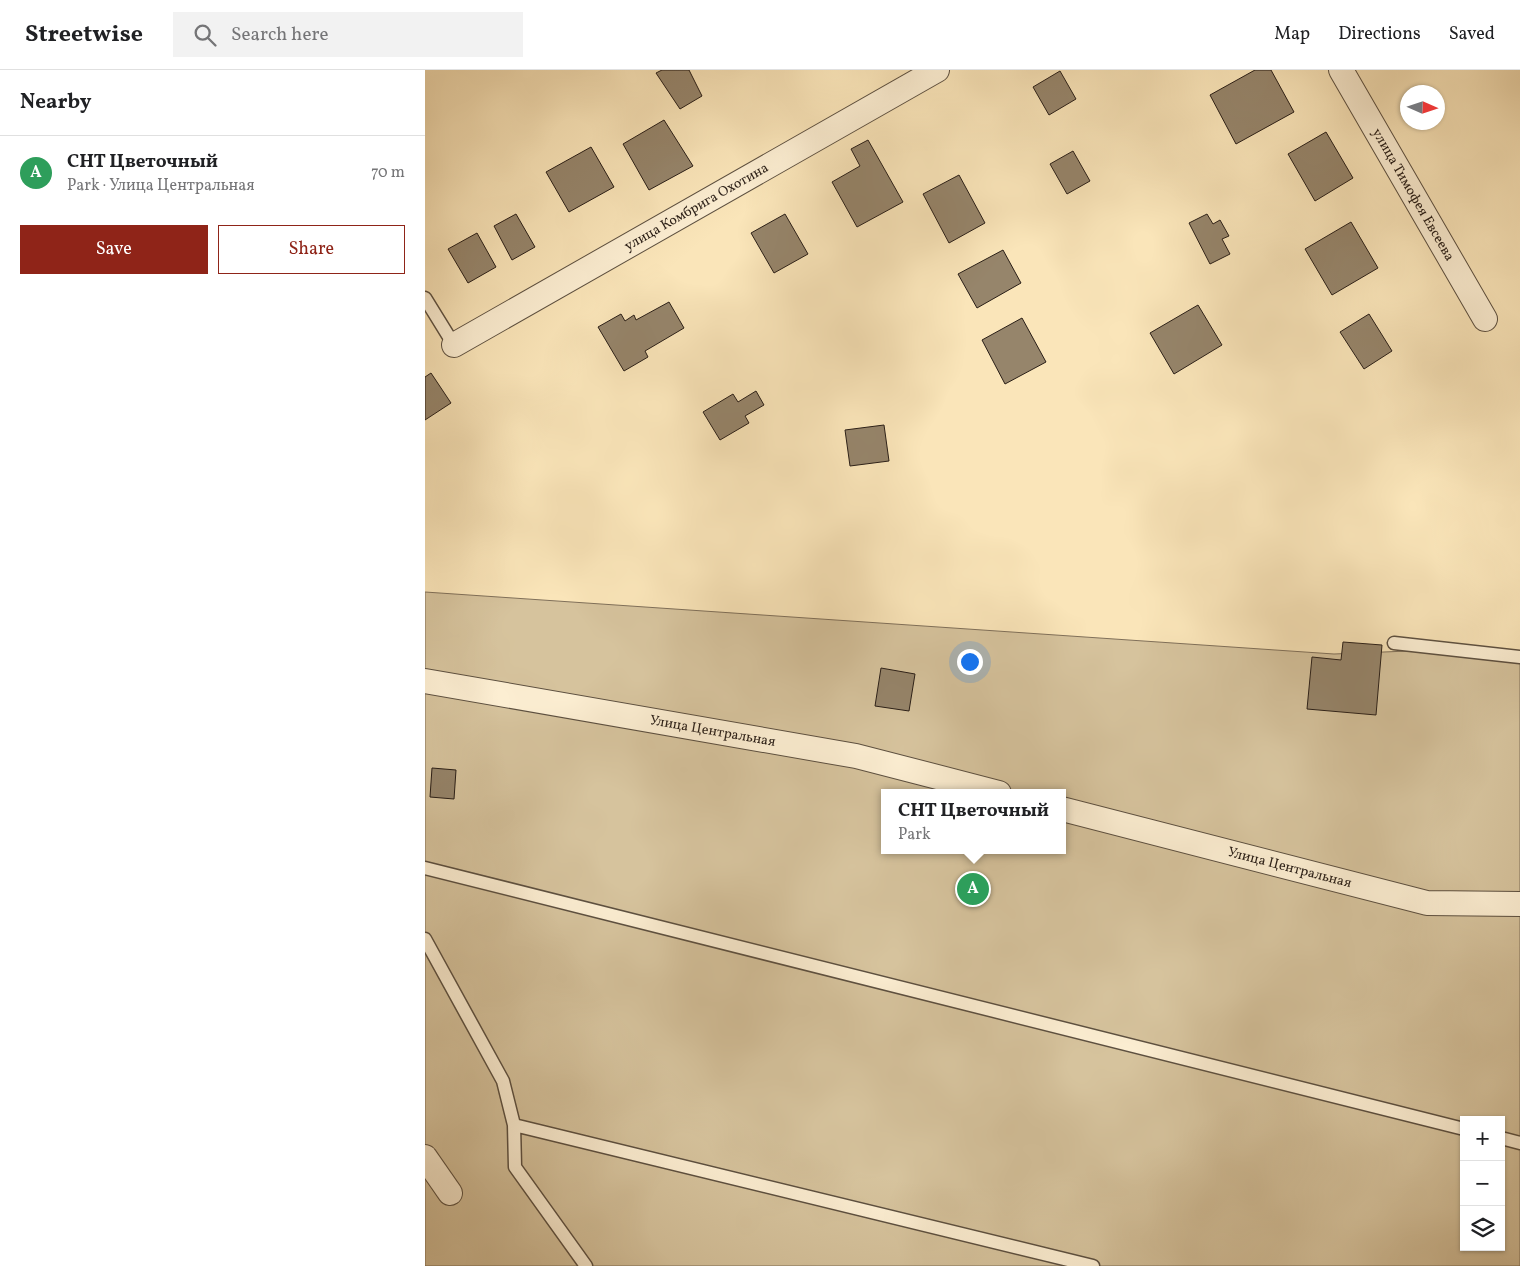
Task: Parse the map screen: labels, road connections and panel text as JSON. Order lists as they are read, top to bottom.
{
  "streets": {
    "street": ["улица Тимофея Евсеева", "улица Комбрига Охотина", "Улица Центральная"]
  },
  "north": "right",
  "page": {
    "header": "Streetwise",
    "search": "Search here",
    "nav": ["Map", "Directions", "Saved"],
    "heading": "Nearby",
    "list": [
      {
        "mark": "A",
        "name": "СНТ Цветочный",
        "note": "Park · Улица Центральная",
        "value": "70 m"
      }
    ],
    "buttons": ["Save", "Share"],
    "popup": ["СНТ Цветочный", "Park"],
    "pins": "A",
    "map_buttons": ["+", "−"]
  }
}
